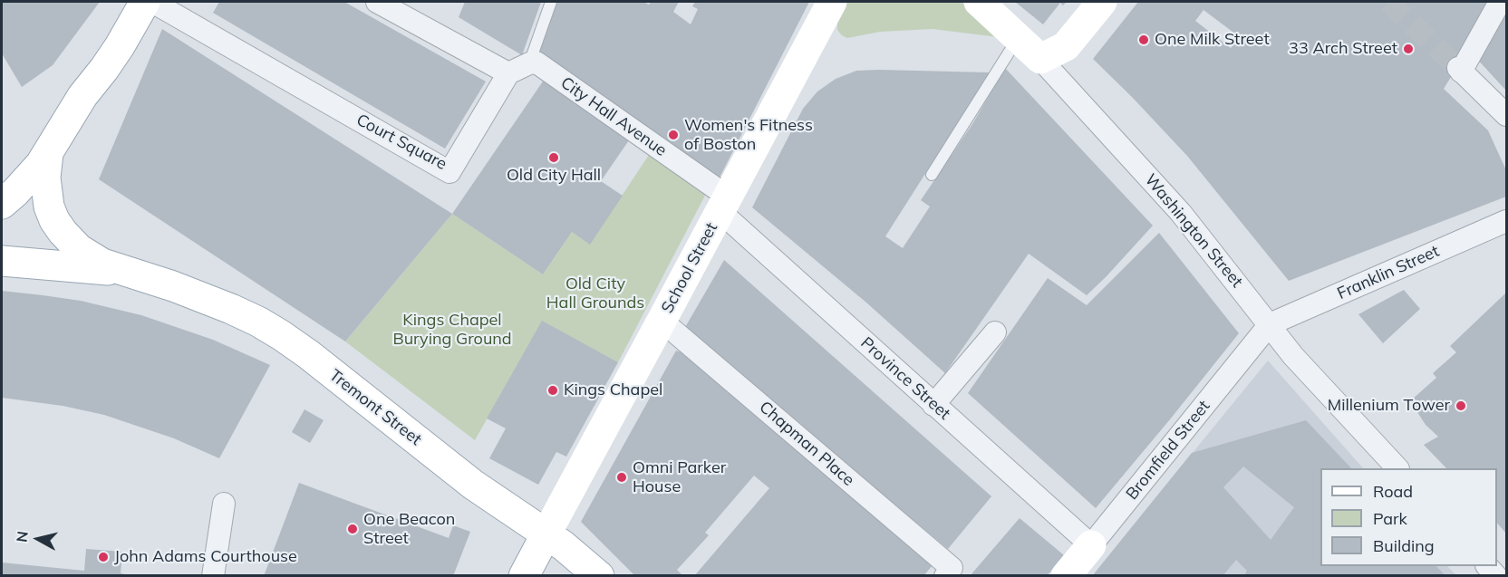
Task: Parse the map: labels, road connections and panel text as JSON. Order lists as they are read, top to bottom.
{
  "streets": {
    "main road": [
      "Washington Street",
      "School Street",
      "Tremont Street",
      "Bromfield Street"
    ],
    "street": [
      "City Hall Avenue",
      "Court Square",
      "Franklin Street",
      "Province Street",
      "Chapman Place"
    ]
  },
  "crossings": [
    ["City Hall Avenue", "School Street"],
    ["City Hall Avenue", "Province Street"],
    ["Washington Street", "Franklin Street"],
    ["Washington Street", "Bromfield Street"],
    ["School Street", "Province Street"],
    ["School Street", "Tremont Street"],
    ["School Street", "Chapman Place"],
    ["Franklin Street", "Bromfield Street"],
    ["Province Street", "Bromfield Street"]
  ],
  "parks": ["Old City Hall Grounds", "Kings Chapel Burying Ground"],
  "places": [
    "One Milk Street",
    "33 Arch Street",
    "Women's Fitness of Boston",
    "Old City Hall",
    "Kings Chapel",
    "Millenium Tower",
    "Omni Parker House",
    "One Beacon Street",
    "John Adams Courthouse"
  ],
  "legend": ["Road", "Park", "Building"],
  "north": "left"
}
